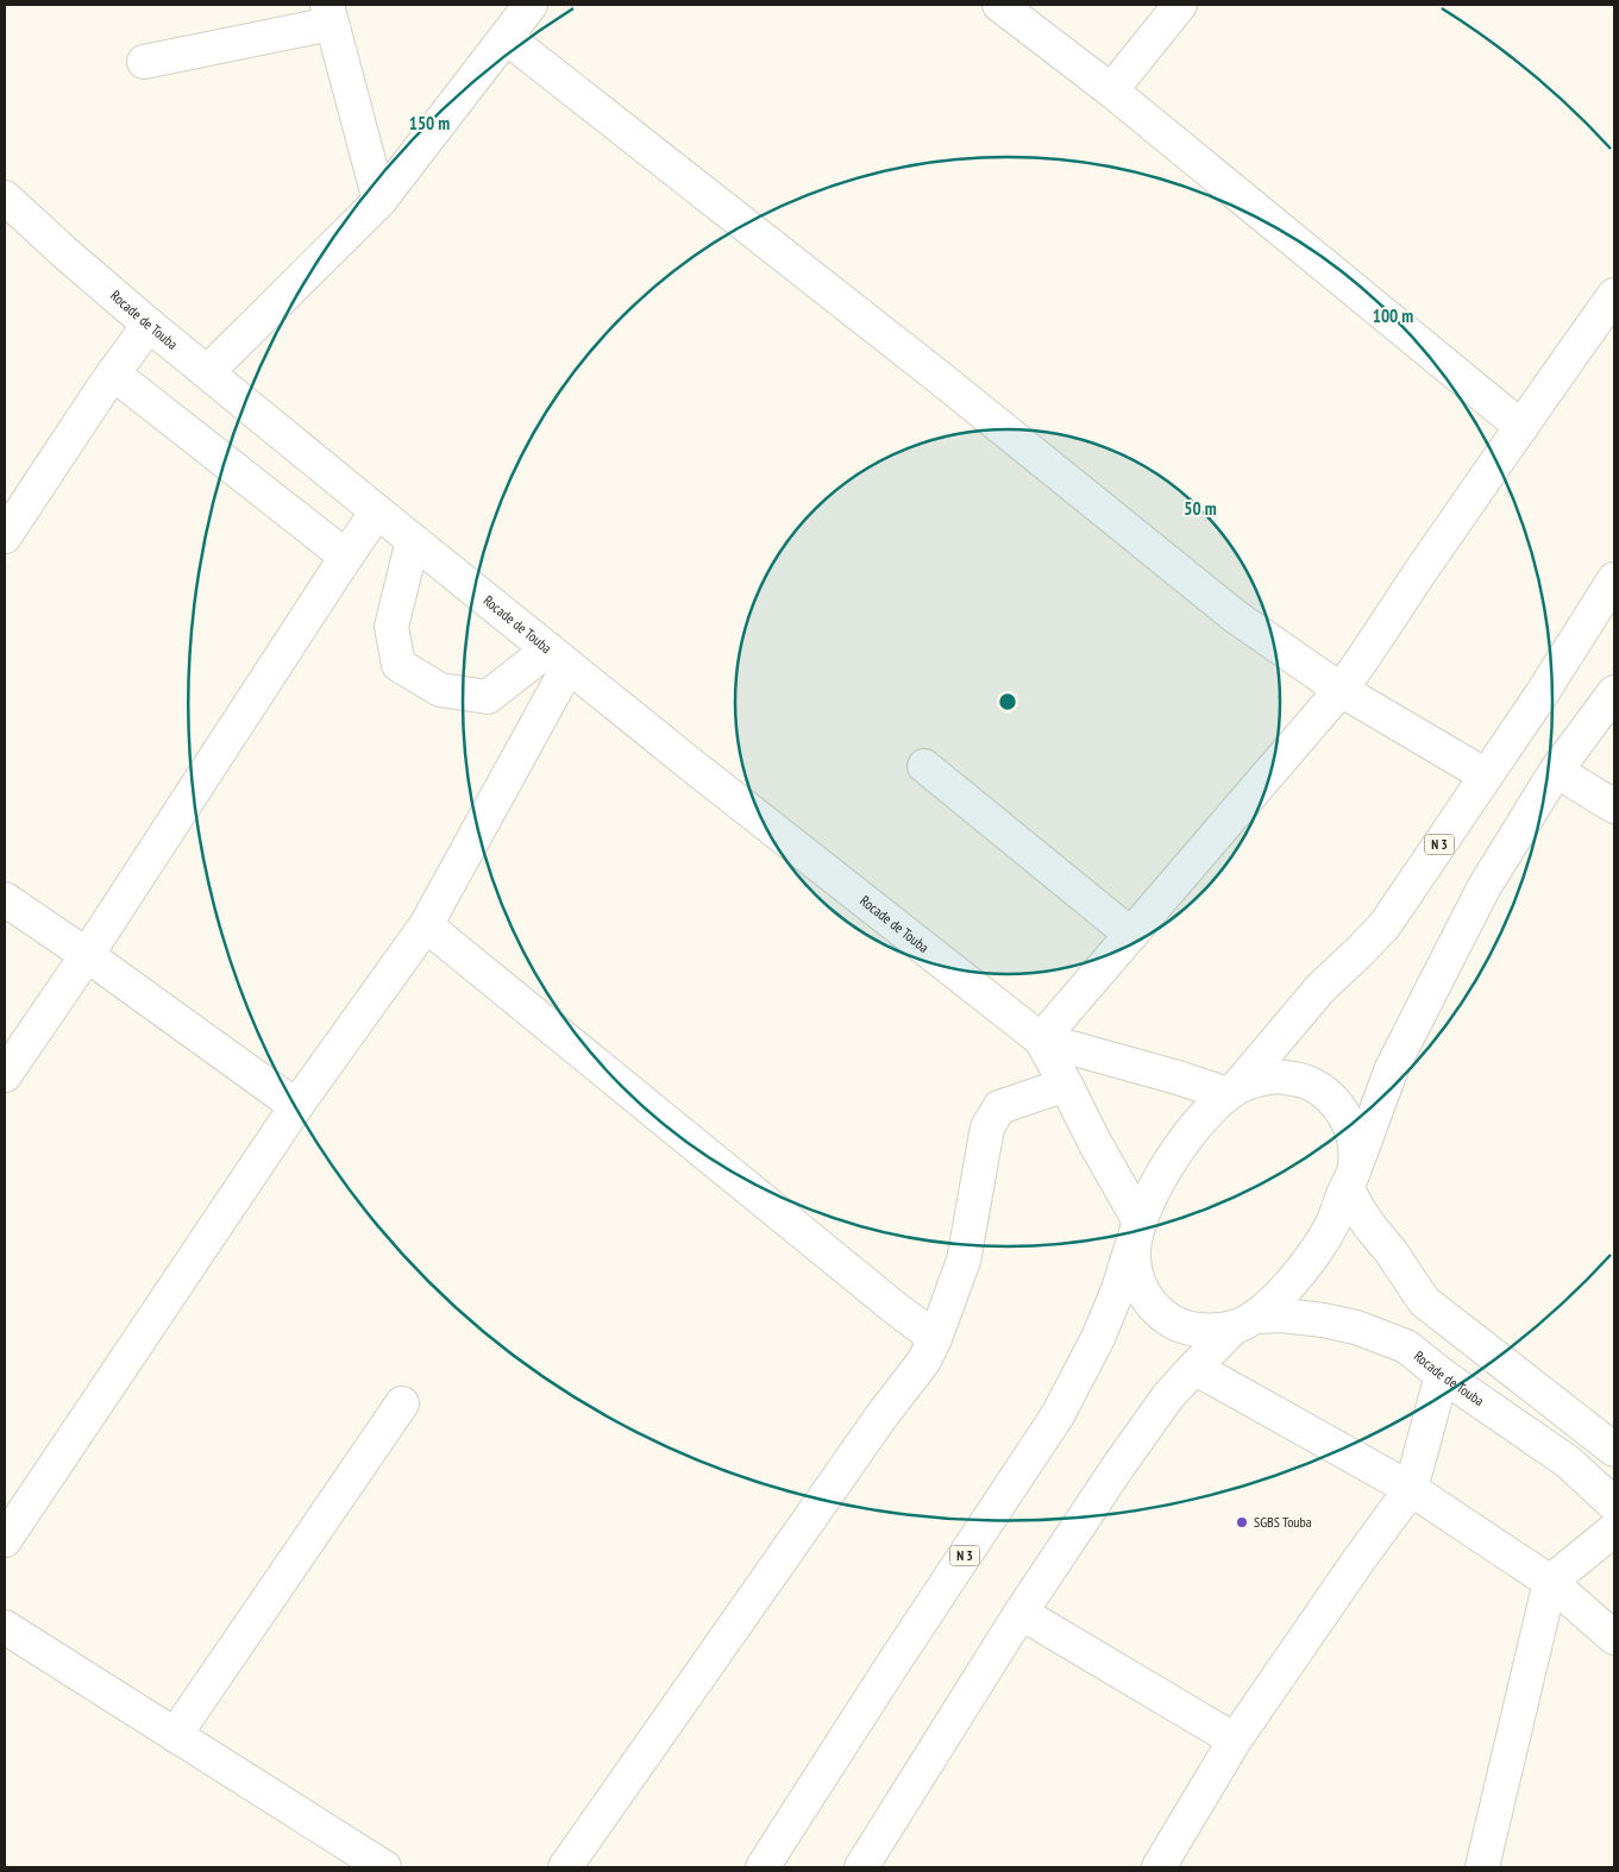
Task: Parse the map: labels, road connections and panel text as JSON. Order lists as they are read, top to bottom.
{
  "streets": {
    "street": ["Rocade de Touba", "N 3"]
  },
  "crossings": [
    ["Rocade de Touba", "N 3"]
  ],
  "places": ["SGBS Touba"],
  "rings": ["150 m", "100 m", "50 m"]
}
